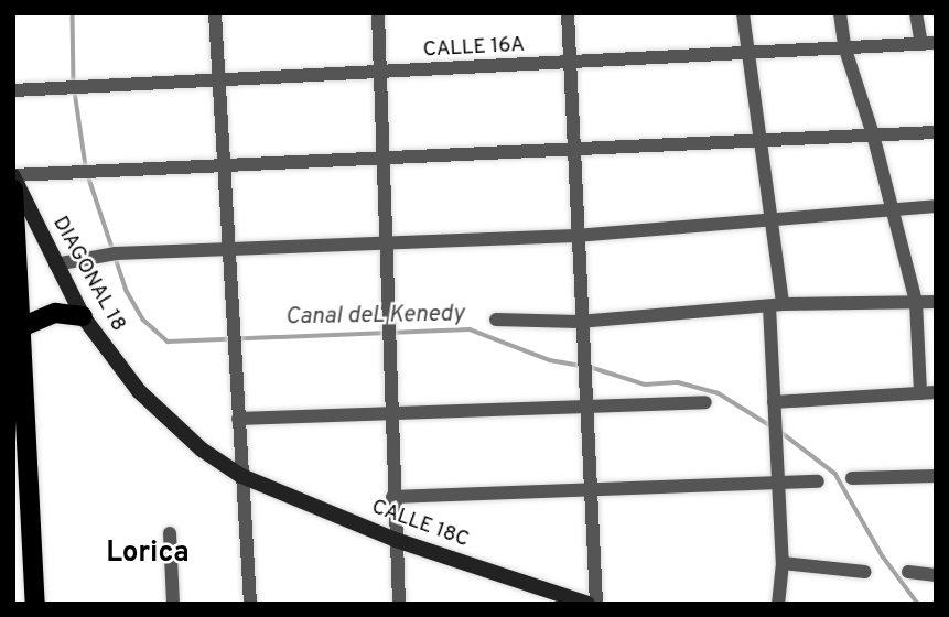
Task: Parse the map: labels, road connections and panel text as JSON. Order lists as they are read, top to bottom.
{
  "streets": {
    "main road": ["DIAGONAL 18", "CALLE 18C"],
    "street": ["CALLE 16A"]
  },
  "crossings": [
    ["DIAGONAL 18", "CALLE 18C"]
  ],
  "districts": ["Lorica"],
  "water": ["Canal deL Kenedy"]
}
